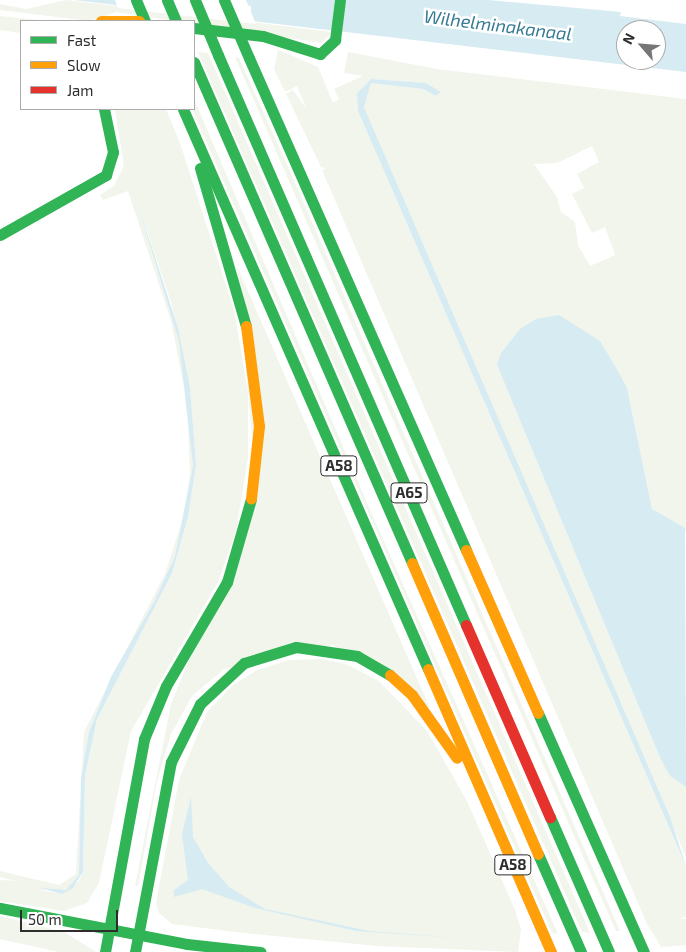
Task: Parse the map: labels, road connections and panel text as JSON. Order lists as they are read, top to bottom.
{
  "streets": {
    "main road": ["A58", "A65"]
  },
  "water": ["Wilhelminakanaal"],
  "legend": ["Fast", "Slow", "Jam"],
  "scale_bar": "50 m",
  "north": "top left"
}
